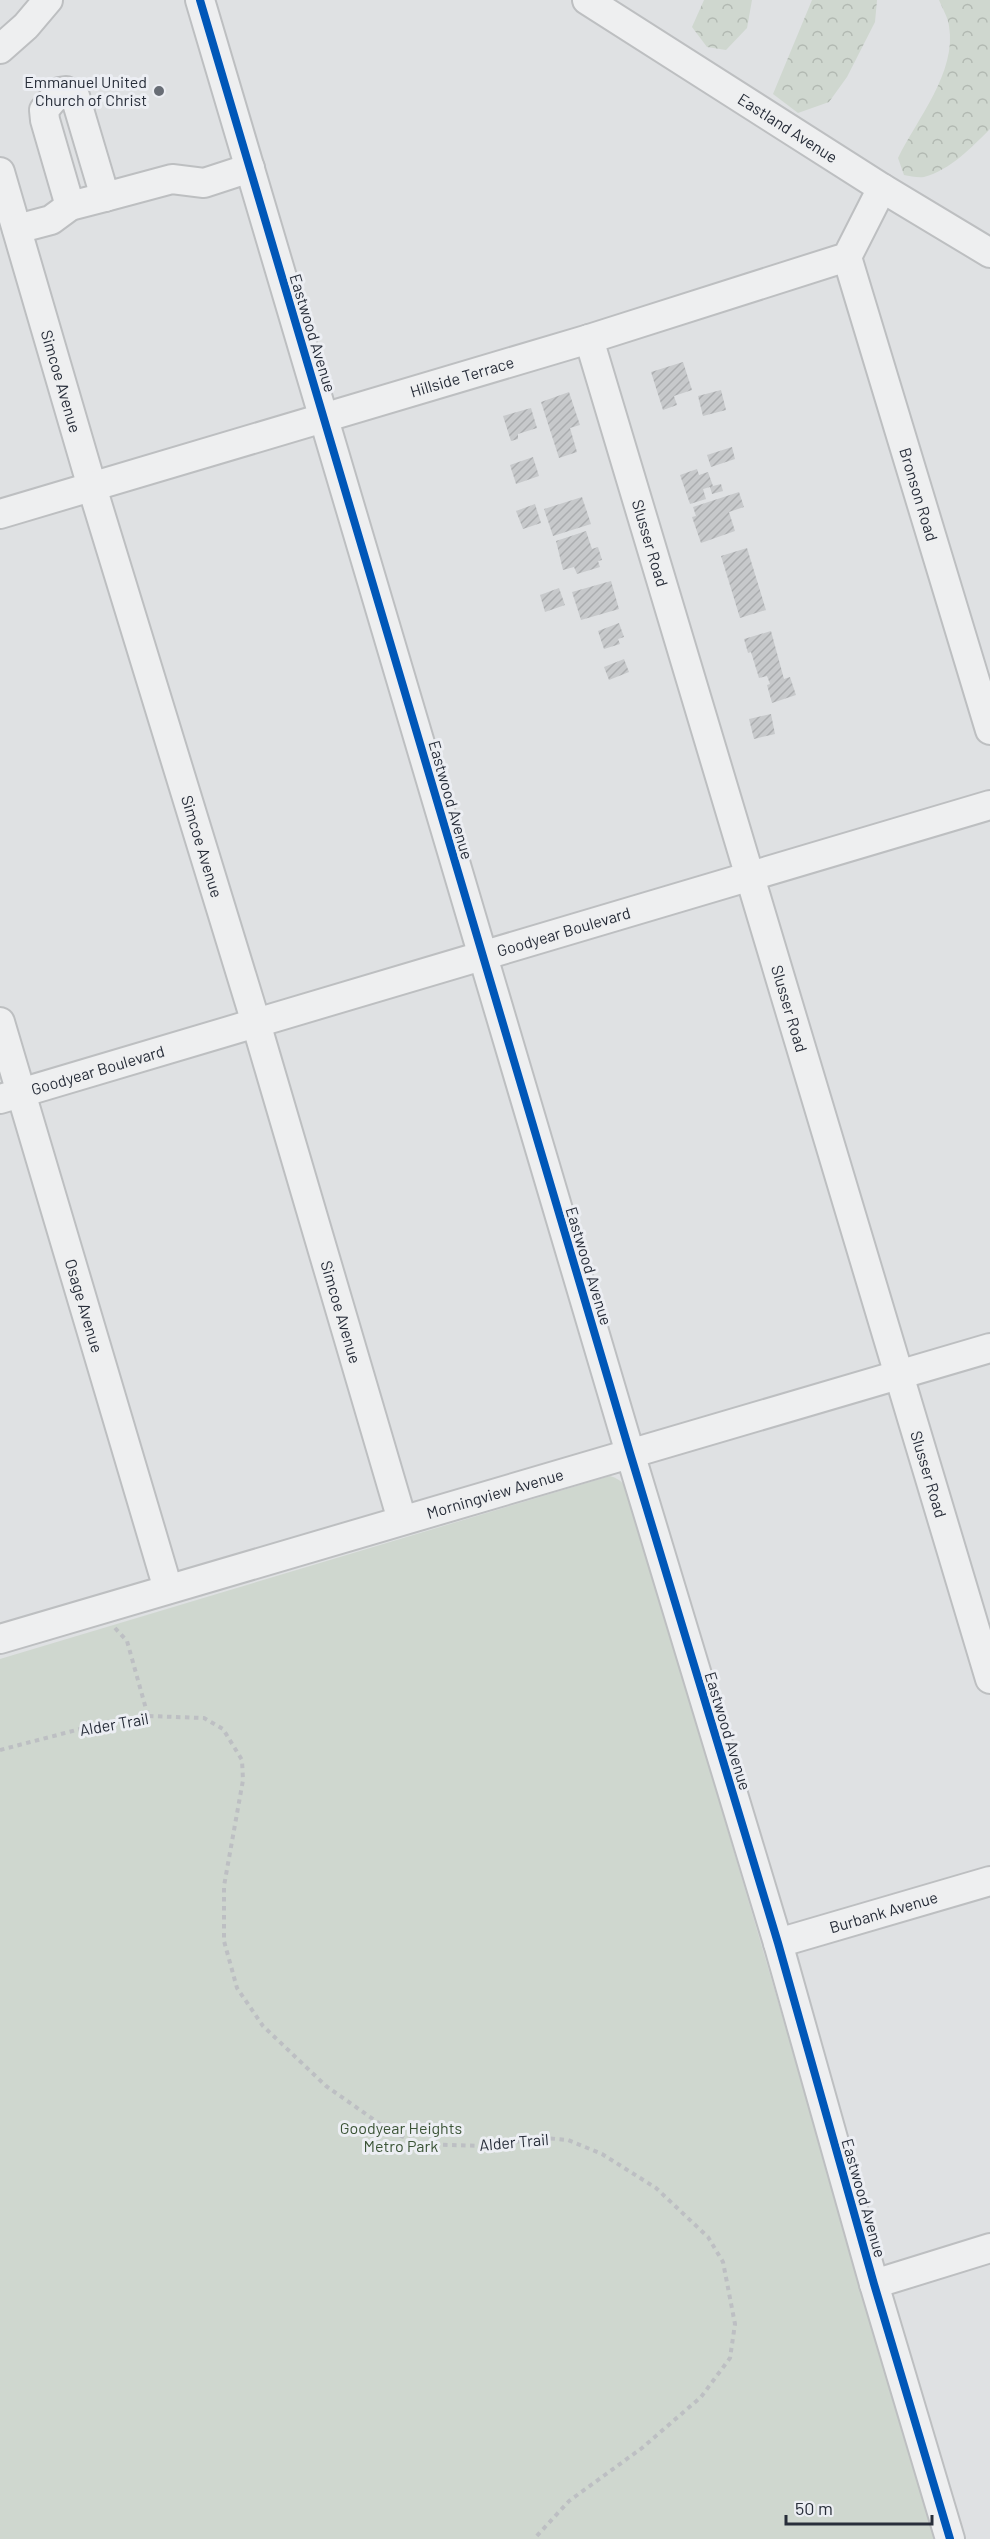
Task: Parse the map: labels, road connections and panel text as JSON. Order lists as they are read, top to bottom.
{
  "streets": {
    "street": [
      "Eastland Avenue",
      "Eastwood Avenue",
      "Hillside Terrace",
      "Simcoe Avenue",
      "Bronson Road",
      "Slusser Road",
      "Goodyear Boulevard",
      "Osage Avenue",
      "Morningview Avenue",
      "Burbank Avenue"
    ],
    "path": ["Alder Trail"]
  },
  "crossings": [
    ["Eastwood Avenue", "Hillside Terrace"],
    ["Eastwood Avenue", "Goodyear Boulevard"],
    ["Eastwood Avenue", "Morningview Avenue"],
    ["Eastwood Avenue", "Burbank Avenue"],
    ["Hillside Terrace", "Simcoe Avenue"],
    ["Hillside Terrace", "Bronson Road"],
    ["Hillside Terrace", "Slusser Road"],
    ["Simcoe Avenue", "Goodyear Boulevard"],
    ["Simcoe Avenue", "Morningview Avenue"],
    ["Slusser Road", "Goodyear Boulevard"],
    ["Slusser Road", "Morningview Avenue"],
    ["Goodyear Boulevard", "Osage Avenue"],
    ["Osage Avenue", "Morningview Avenue"]
  ],
  "parks": ["Goodyear Heights Metro Park"],
  "places": ["Emmanuel United Church of Christ"],
  "scale_bar": "50 m"
}
